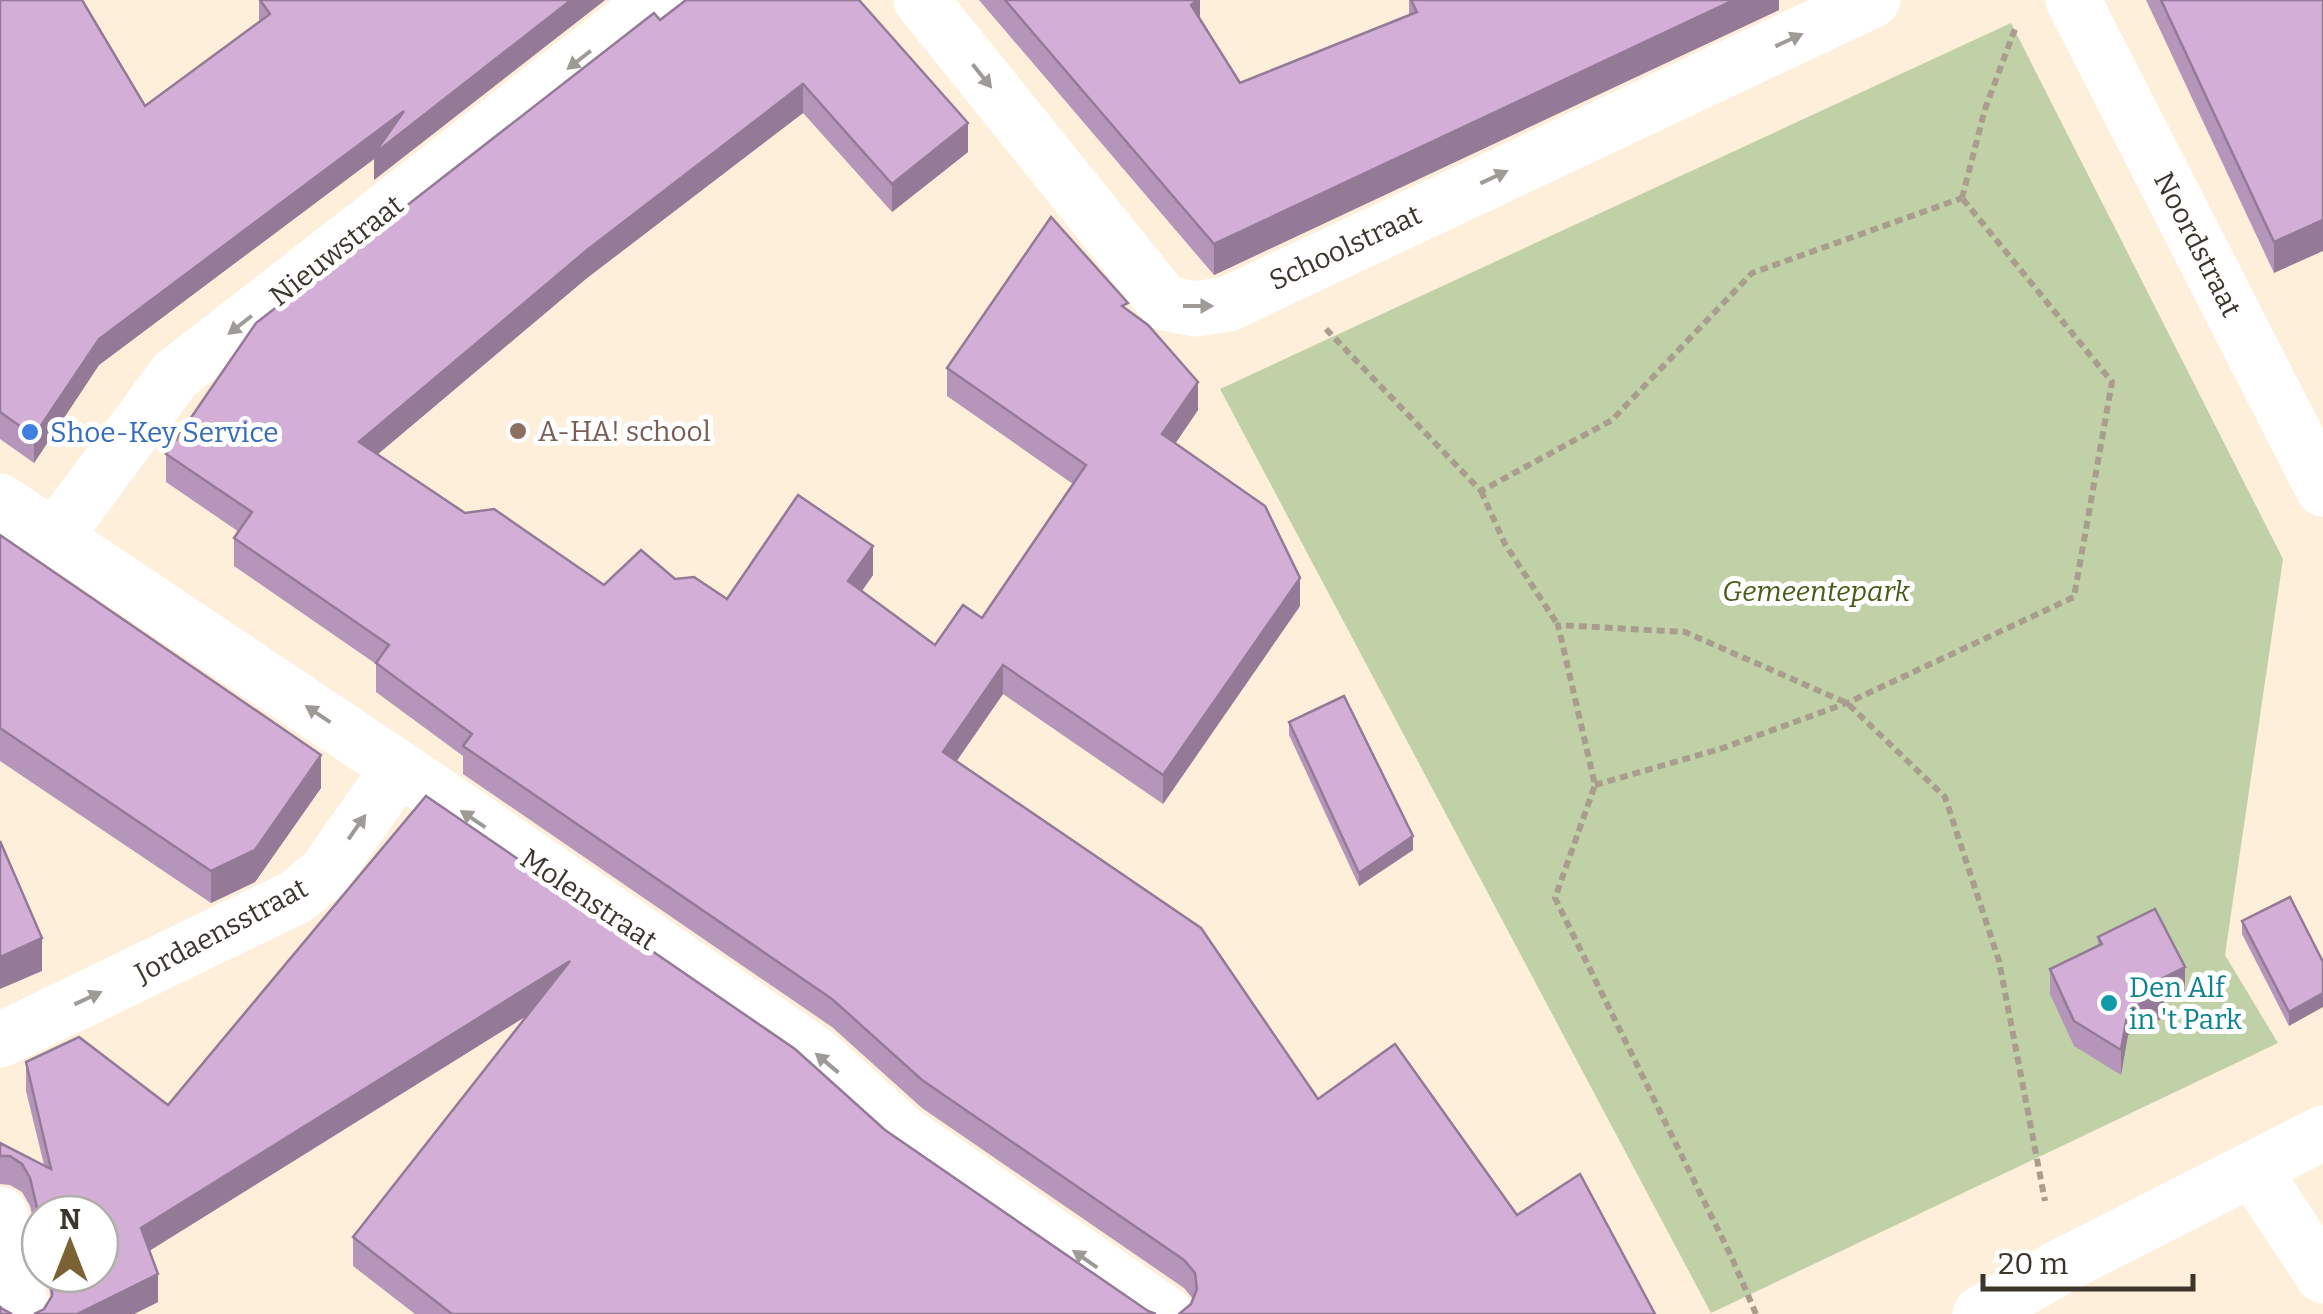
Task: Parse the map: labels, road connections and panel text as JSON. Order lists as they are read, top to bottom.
{
  "streets": {
    "street": [
      "Noordstraat",
      "Schoolstraat",
      "Nieuwstraat",
      "Molenstraat",
      "Jordaensstraat"
    ]
  },
  "crossings": [
    ["Nieuwstraat", "Molenstraat"],
    ["Molenstraat", "Jordaensstraat"]
  ],
  "one_way": [
    "Schoolstraat",
    "Nieuwstraat",
    "Molenstraat",
    "Jordaensstraat"
  ],
  "parks": ["Gemeentepark"],
  "places": ["A-HA! school", "Shoe-Key Service", "Den Alf in 't Park"],
  "scale_bar": "20 m",
  "north": "top"
}
